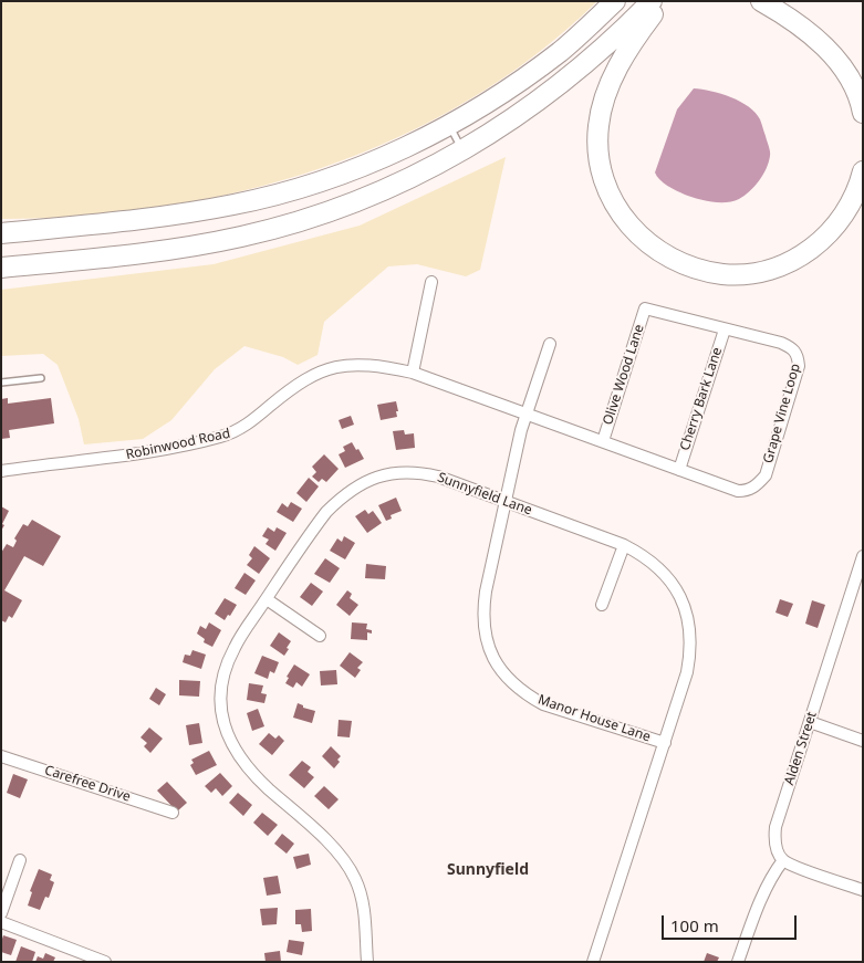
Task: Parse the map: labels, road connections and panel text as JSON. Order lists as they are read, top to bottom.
{
  "streets": {
    "street": [
      "Olive Wood Lane",
      "Cherry Bark Lane",
      "Grape Vine Loop",
      "Robinwood Road",
      "Sunnyfield Lane",
      "Manor House Lane",
      "Alden Street",
      "Carefree Drive"
    ]
  },
  "crossings": [
    ["Olive Wood Lane", "Grape Vine Loop"],
    ["Cherry Bark Lane", "Grape Vine Loop"],
    ["Grape Vine Loop", "Robinwood Road"],
    ["Grape Vine Loop", "Manor House Lane"],
    ["Robinwood Road", "Manor House Lane"],
    ["Sunnyfield Lane", "Manor House Lane"]
  ],
  "districts": ["Sunnyfield"],
  "scale_bar": "100 m"
}
